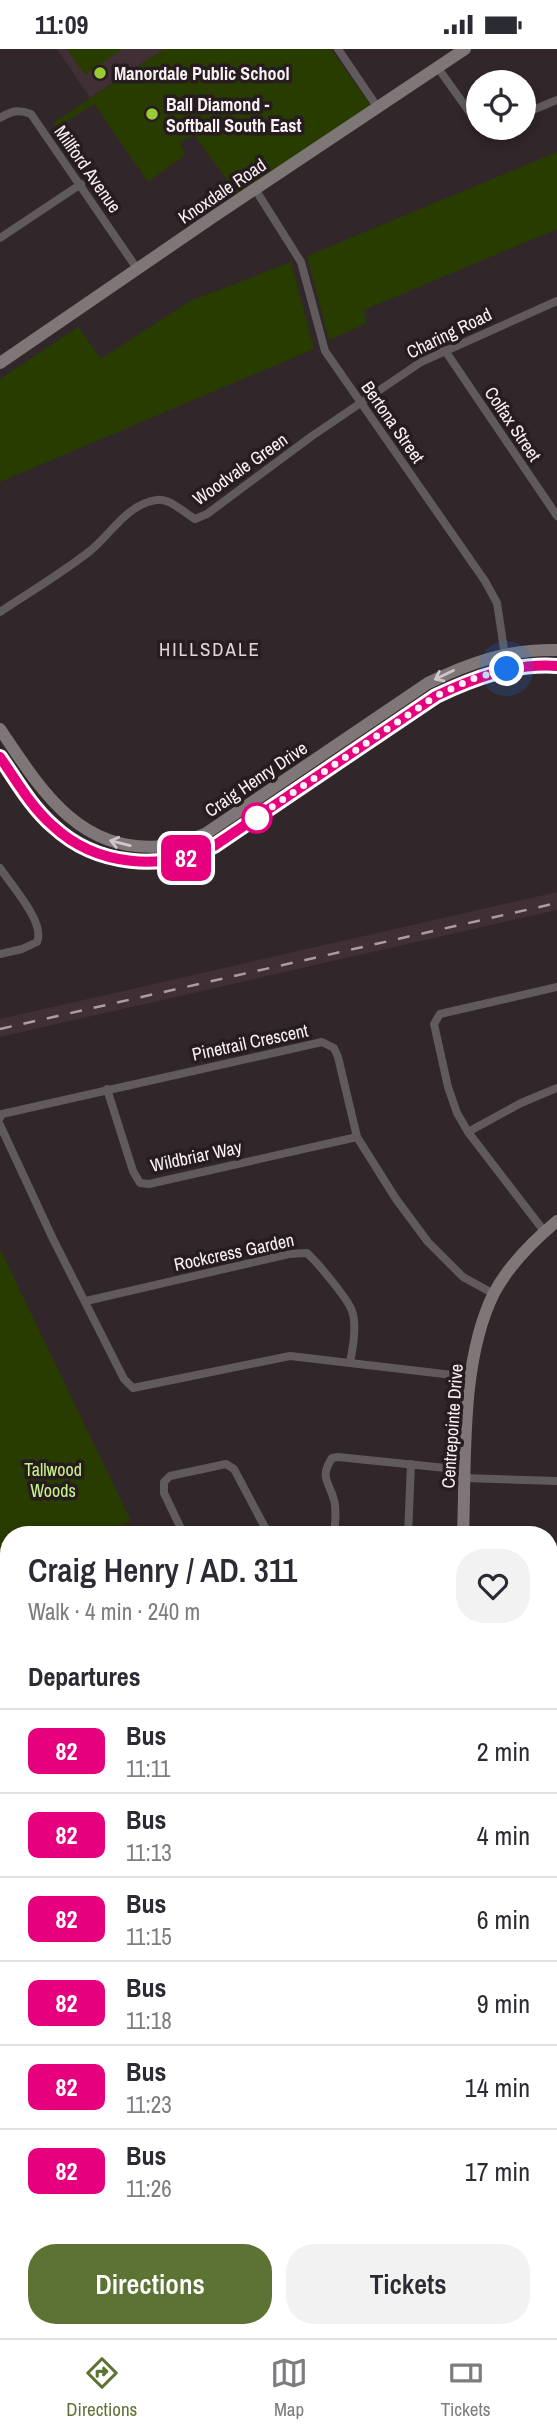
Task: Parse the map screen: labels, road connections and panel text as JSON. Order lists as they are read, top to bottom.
{
  "streets": {
    "street": [
      "Millford Avenue",
      "Knoxdale Road",
      "Charing Road",
      "Bertona Street",
      "Colfax Street",
      "Woodvale Green",
      "Craig Henry Drive",
      "Pinetrail Crescent",
      "Wildbriar Way",
      "Rockcress Garden",
      "Centrepointe Drive"
    ]
  },
  "crossings": [
    ["Millford Avenue", "Knoxdale Road"],
    ["Knoxdale Road", "Bertona Street"],
    ["Charing Road", "Bertona Street"],
    ["Charing Road", "Colfax Street"],
    ["Charing Road", "Woodvale Green"],
    ["Bertona Street", "Woodvale Green"],
    ["Bertona Street", "Craig Henry Drive"],
    ["Pinetrail Crescent", "Wildbriar Way"],
    ["Pinetrail Crescent", "Centrepointe Drive"]
  ],
  "one_way": ["Craig Henry Drive"],
  "districts": ["HILLSDALE"],
  "parks": ["Tallwood Woods"],
  "places": ["Manordale Public School", "Ball Diamond - Softball South East"],
  "lines": ["bus line 82"],
  "page": {
    "status": "11:09",
    "on_map": "82",
    "heading": [
      ["Craig Henry / AD. 311", "Walk · 4 min · 240 m"],
      "Departures"
    ],
    "list": [
      {
        "mark": "82",
        "name": "Bus",
        "note": "11:11",
        "value": "2 min"
      },
      {
        "mark": "82",
        "name": "Bus",
        "note": "11:13",
        "value": "4 min"
      },
      {
        "mark": "82",
        "name": "Bus",
        "note": "11:15",
        "value": "6 min"
      },
      {
        "mark": "82",
        "name": "Bus",
        "note": "11:18",
        "value": "9 min"
      },
      {
        "mark": "82",
        "name": "Bus",
        "note": "11:23",
        "value": "14 min"
      },
      {
        "mark": "82",
        "name": "Bus",
        "note": "11:26",
        "value": "17 min"
      }
    ],
    "buttons": ["Directions", "Tickets"],
    "tabs": ["Directions", "Map", "Tickets"]
  }
}
